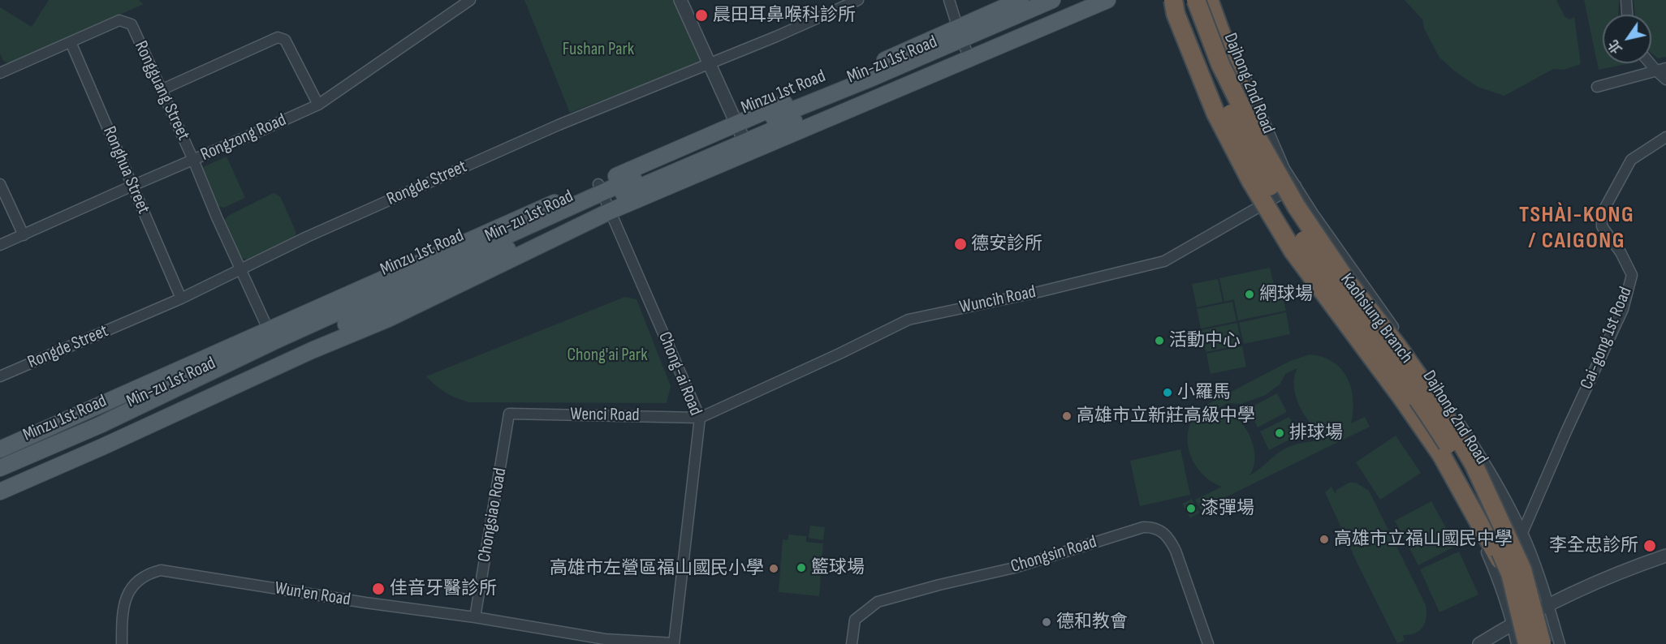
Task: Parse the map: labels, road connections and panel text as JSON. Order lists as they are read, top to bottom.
{
  "streets": {
    "highway": ["Kaohsiung Branch"],
    "main road": ["Min-zu 1st Road", "Minzu 1st Road"],
    "street": [
      "Dajhong 2nd Road",
      "Rongguang Street",
      "Rongzong Road",
      "Ronghua Street",
      "Rongde Street",
      "Wuncih Road",
      "Cai-gong 1st Road",
      "Chong-ai Road",
      "Wenci Road",
      "Chongsiao Road",
      "Chongsin Road",
      "Wun'en Road"
    ]
  },
  "crossings": [
    ["Min-zu 1st Road", "Minzu 1st Road"],
    ["Min-zu 1st Road", "Chong-ai Road"],
    ["Dajhong 2nd Road", "Wuncih Road"],
    ["Dajhong 2nd Road", "Cai-gong 1st Road"],
    ["Rongguang Street", "Minzu 1st Road"],
    ["Rongguang Street", "Rongzong Road"],
    ["Rongguang Street", "Ronghua Street"],
    ["Rongguang Street", "Rongde Street"],
    ["Minzu 1st Road", "Chong-ai Road"],
    ["Rongzong Road", "Ronghua Street"],
    ["Ronghua Street", "Rongde Street"],
    ["Wuncih Road", "Chong-ai Road"],
    ["Wuncih Road", "Wenci Road"],
    ["Chong-ai Road", "Wenci Road"],
    ["Chong-ai Road", "Wun'en Road"],
    ["Wenci Road", "Chongsiao Road"],
    ["Chongsiao Road", "Wun'en Road"]
  ],
  "districts": ["TSHÀI-KONG / CAIGONG"],
  "parks": ["Fushan Park", "Chong'ai Park"],
  "places": [
    "晨田耳鼻喉科診所",
    "德安診所",
    "網球場",
    "活動中心",
    "小羅馬",
    "高雄市立新莊高級中學",
    "排球場",
    "漆彈場",
    "高雄市立福山國民中學",
    "李全忠診所",
    "籃球場",
    "高雄市左營區福山國民小學",
    "佳音牙醫診所",
    "德和教會"
  ],
  "north": "bottom left"
}
